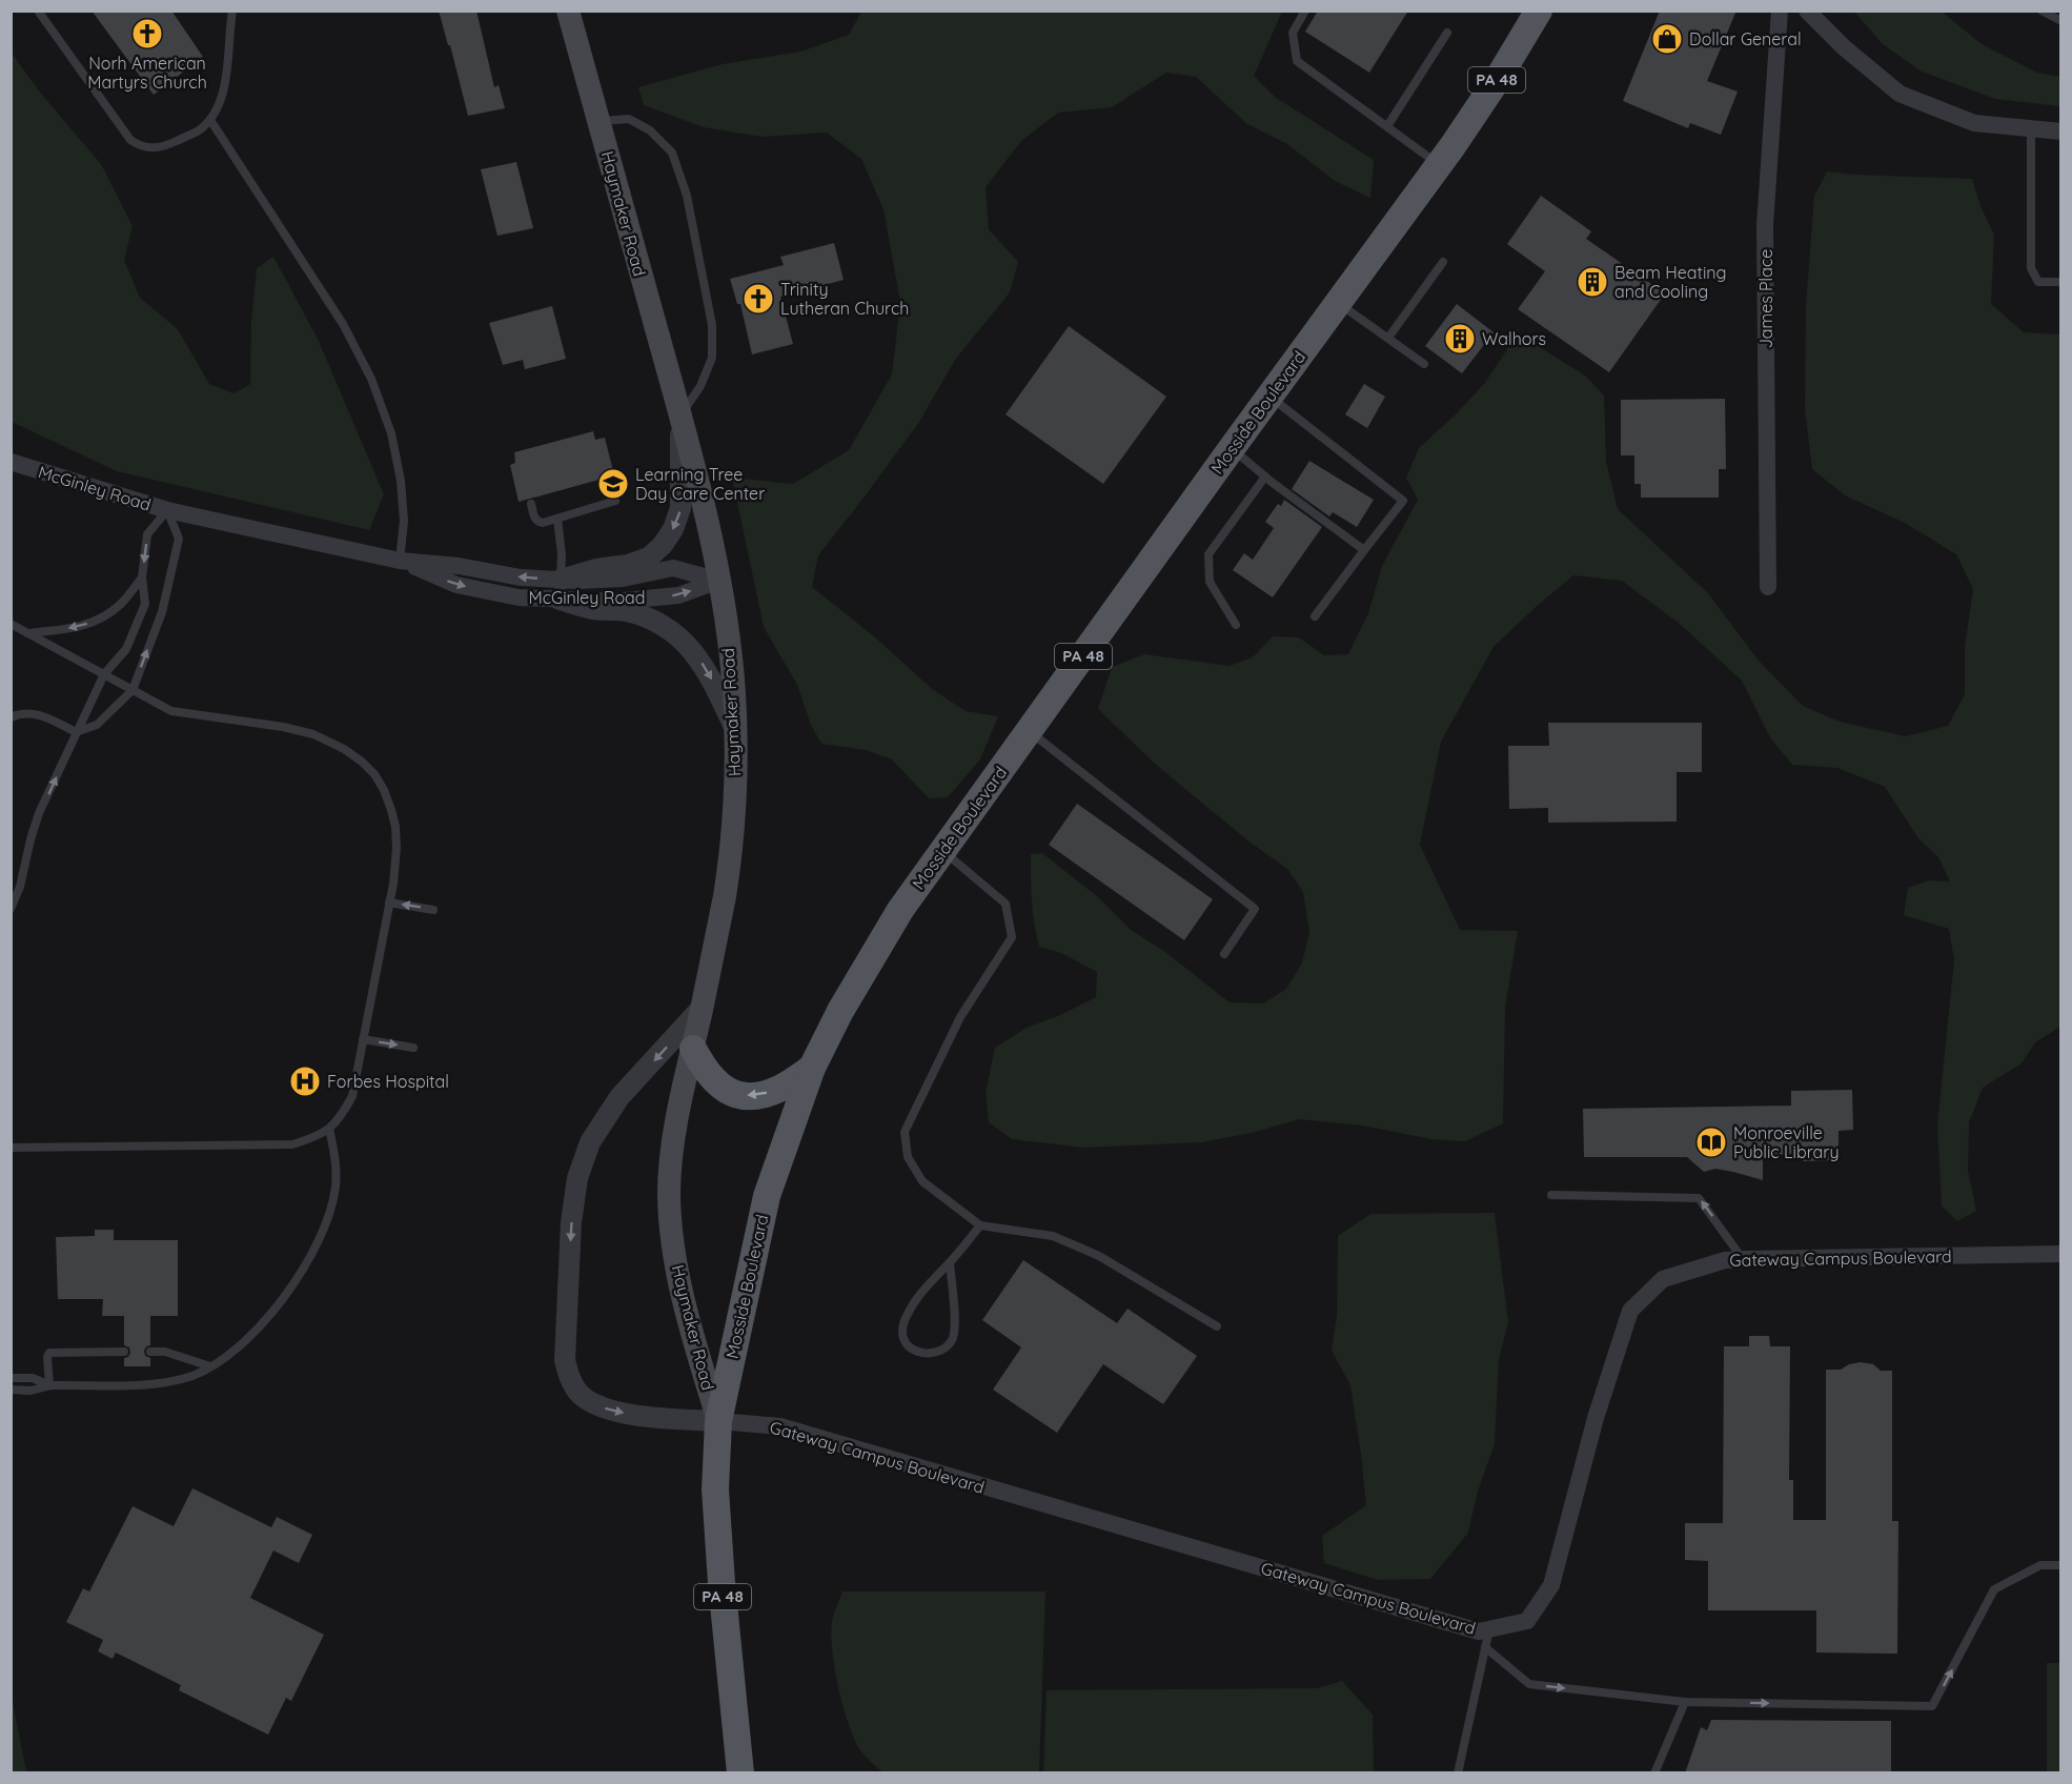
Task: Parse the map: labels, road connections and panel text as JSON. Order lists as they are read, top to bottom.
{
  "streets": {
    "main road": ["PA 48", "Haymaker Road", "Mosside Boulevard"],
    "street": ["James Place", "McGinley Road", "Gateway Campus Boulevard"]
  },
  "crossings": [
    ["Haymaker Road", "Mosside Boulevard"],
    ["Haymaker Road", "McGinley Road"],
    ["Haymaker Road", "Gateway Campus Boulevard"],
    ["Mosside Boulevard", "Gateway Campus Boulevard"]
  ],
  "places": {
    "church": ["Norh American Martyrs Church", "Trinity Lutheran Church"],
    "shop": ["Dollar General"],
    "building": ["Beam Heating and Cooling", "Walhors"],
    "school or university": ["Learning Tree Day Care Center"],
    "hospital": ["Forbes Hospital"],
    "library": ["Monroeville Public Library"]
  }
}
